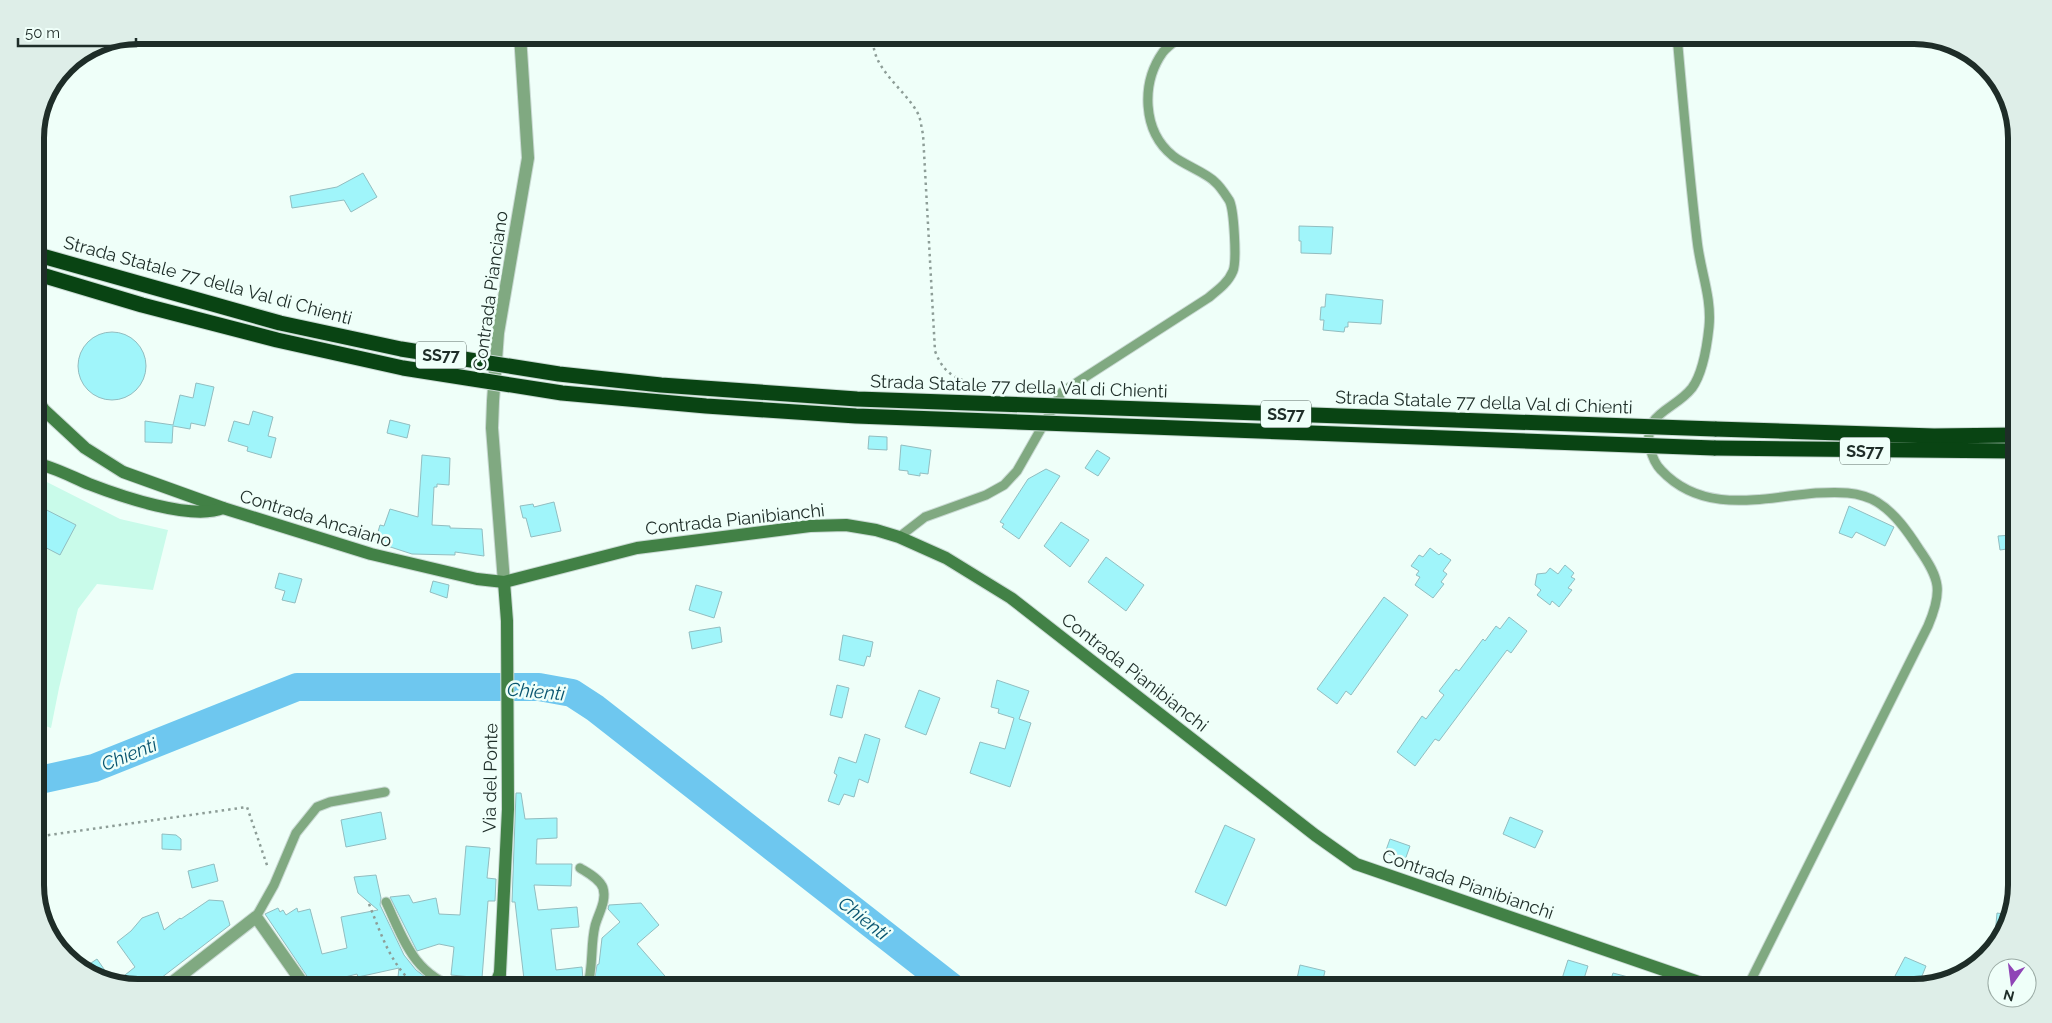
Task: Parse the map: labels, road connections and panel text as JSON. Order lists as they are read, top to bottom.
{
  "streets": {
    "highway": ["Strada Statale 77 della Val di Chienti", "SS77"],
    "street": [
      "Contrada Pianciano",
      "Contrada Ancaiano",
      "Contrada Pianibianchi",
      "Via del Ponte"
    ]
  },
  "crossings": [
    ["Contrada Pianciano", "Contrada Ancaiano"],
    ["Contrada Pianciano", "Contrada Pianibianchi"],
    ["Contrada Pianciano", "Via del Ponte"],
    ["Contrada Ancaiano", "Contrada Pianibianchi"],
    ["Contrada Ancaiano", "Via del Ponte"],
    ["Contrada Pianibianchi", "Via del Ponte"]
  ],
  "water": ["Chienti"],
  "scale_bar": "50 m",
  "north": "bottom"
}
